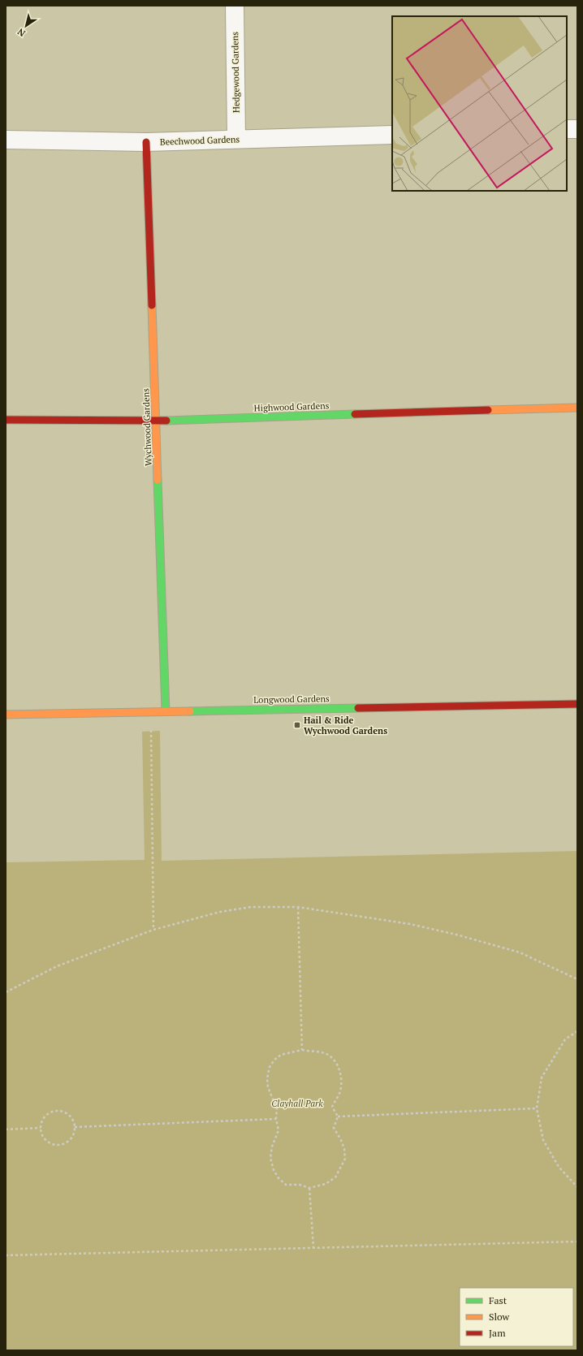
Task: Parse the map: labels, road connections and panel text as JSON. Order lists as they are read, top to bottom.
{
  "streets": {
    "street": [
      "Hedgewood Gardens",
      "Beechwood Gardens",
      "Highwood Gardens",
      "Wychwood Gardens",
      "Longwood Gardens"
    ]
  },
  "crossings": [
    ["Hedgewood Gardens", "Beechwood Gardens"],
    ["Beechwood Gardens", "Wychwood Gardens"],
    ["Highwood Gardens", "Wychwood Gardens"],
    ["Wychwood Gardens", "Longwood Gardens"]
  ],
  "parks": ["Clayhall Park"],
  "places": {
    "transit": ["Hail & Ride Wychwood Gardens"]
  },
  "legend": ["Fast", "Slow", "Jam"],
  "north": "bottom left"
}
